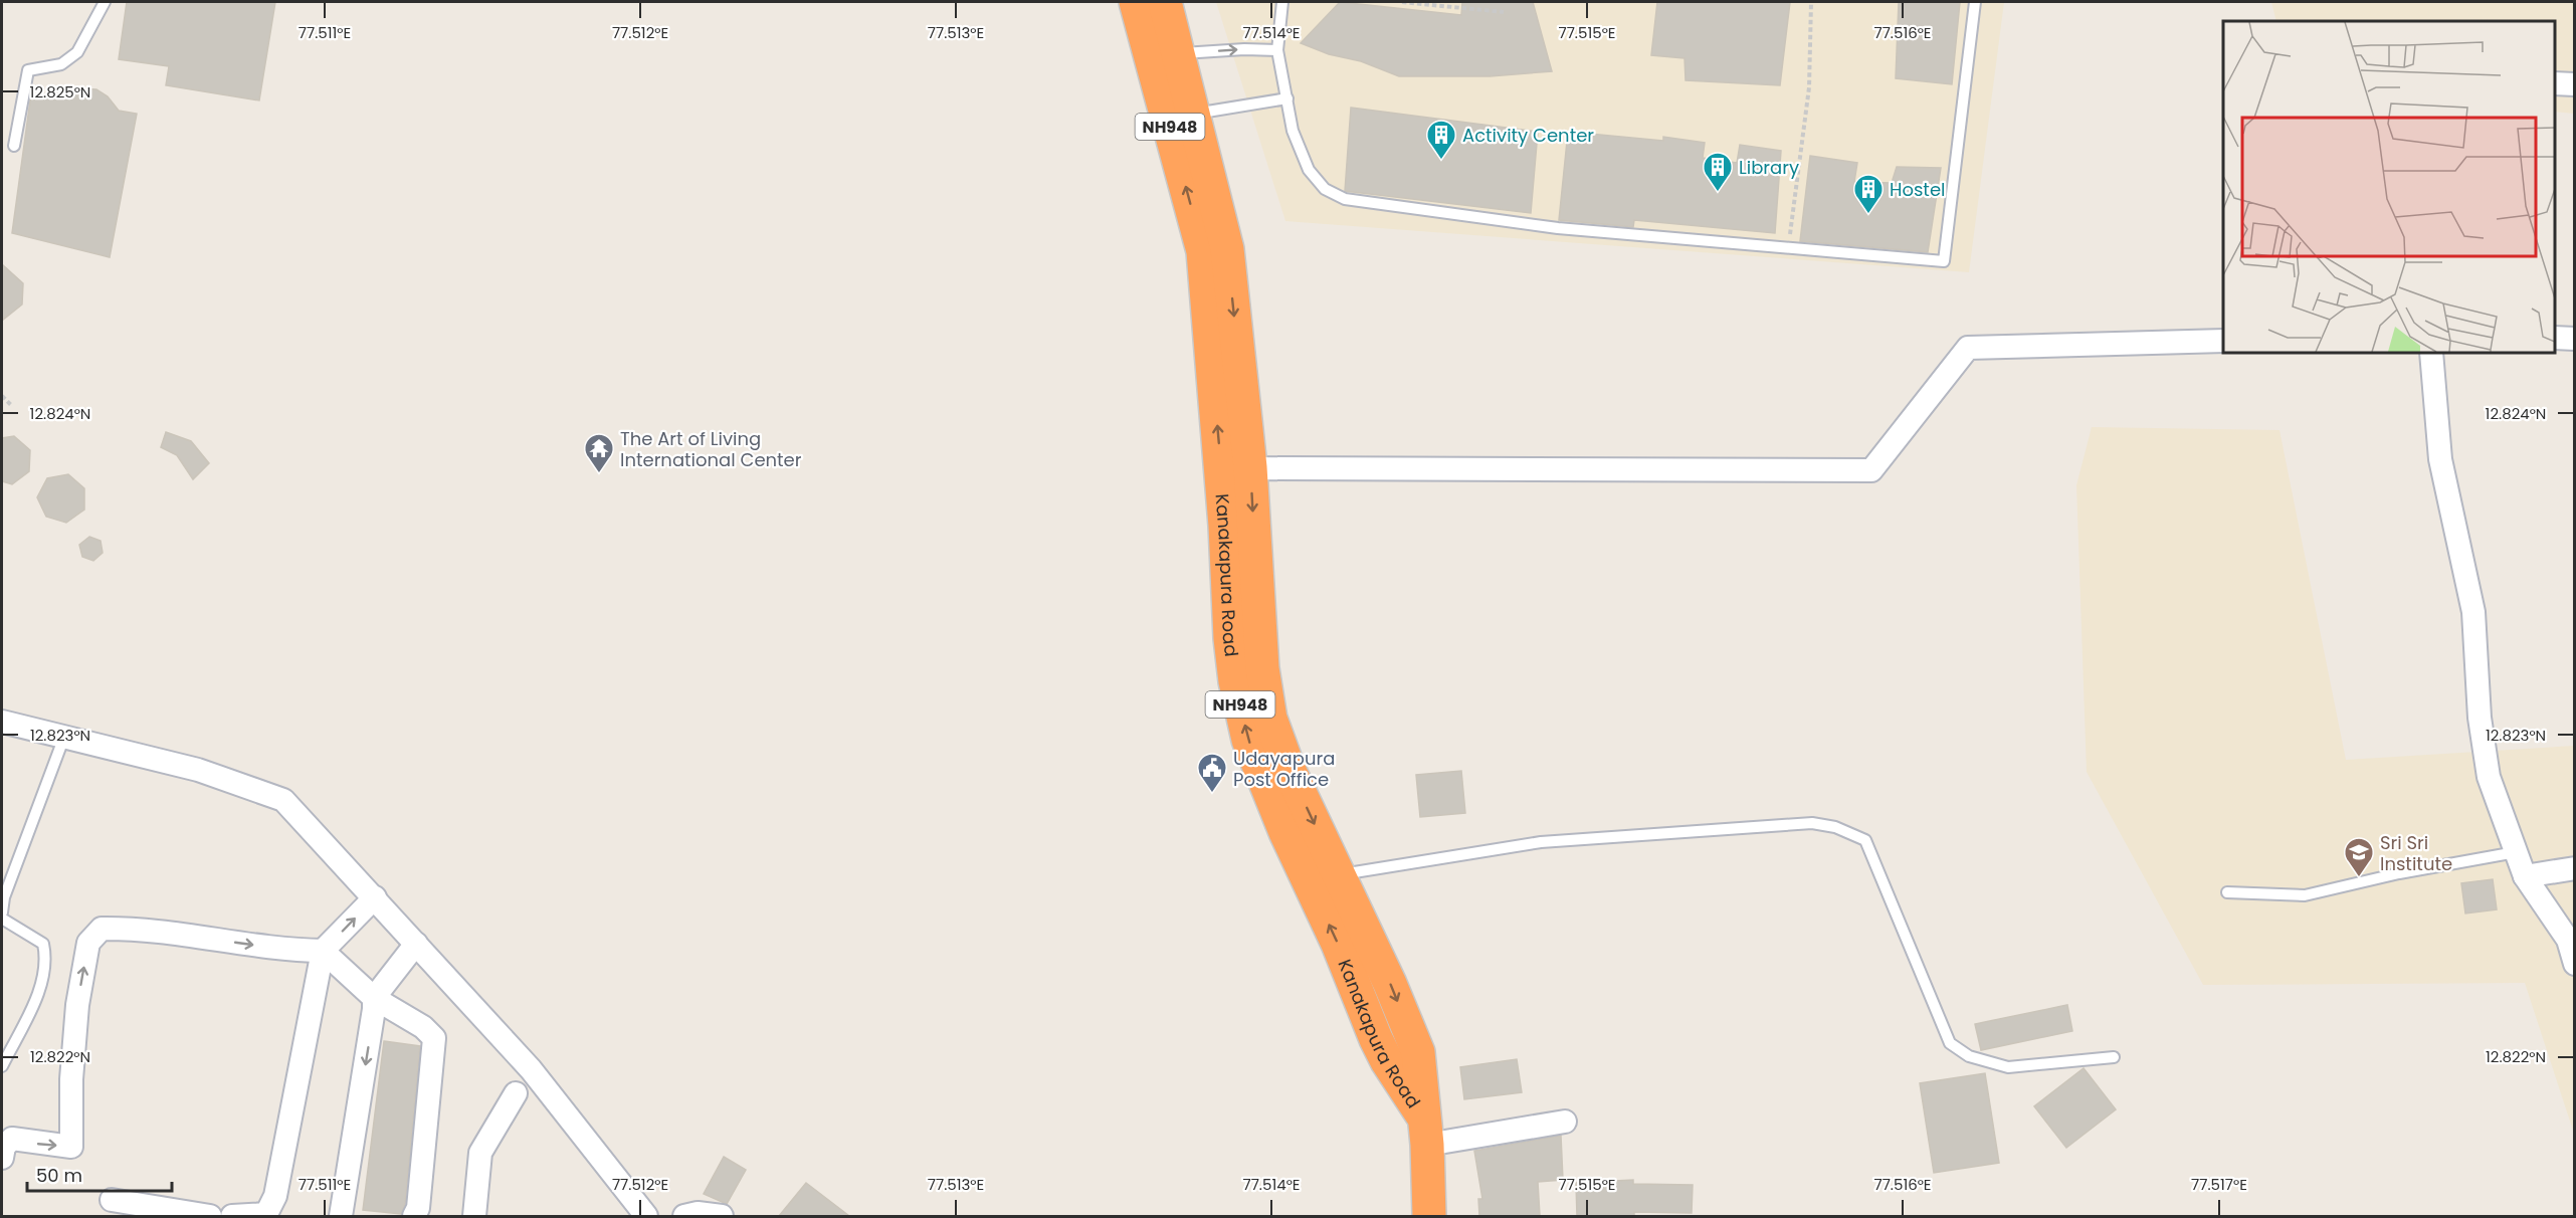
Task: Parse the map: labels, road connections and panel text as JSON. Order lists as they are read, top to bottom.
{
  "streets": {
    "highway": ["NH948", "Kanakapura Road"]
  },
  "places": {
    "building": ["Activity Center", "Library", "Hostel"],
    "temple": ["The Art of Living International Center"],
    "public building": ["Udayapura Post Office"],
    "school or university": ["Sri Sri Institute"]
  },
  "scale_bar": "50 m",
  "coordinates": [
    "77.511°E",
    "77.512°E",
    "77.513°E",
    "77.514°E",
    "77.515°E",
    "77.516°E",
    "12.825°N",
    "12.824°N",
    "12.823°N",
    "12.822°N",
    "77.517°E"
  ]
}
